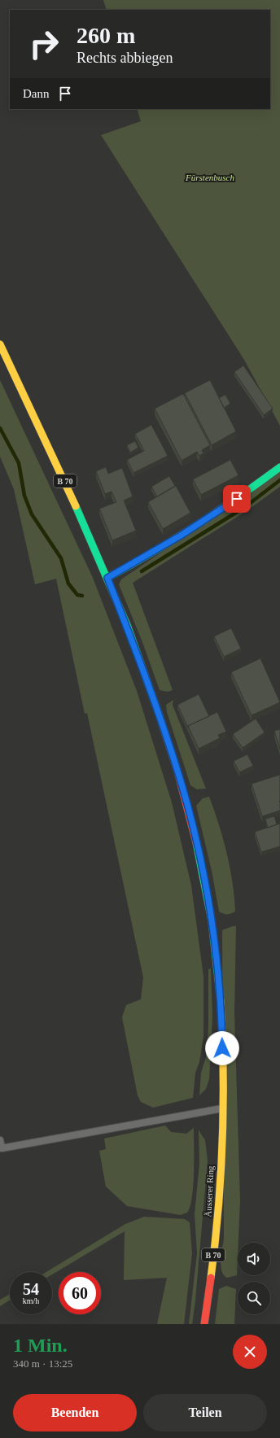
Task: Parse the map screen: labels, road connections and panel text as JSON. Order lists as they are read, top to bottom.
{
  "streets": {
    "main road": ["B 70", "Äusserer Ring"]
  },
  "crossings": [
    ["B 70", "Äusserer Ring"]
  ],
  "parks": ["Fürstenbusch"],
  "page": {
    "turn": ["260 m", "Rechts abbiegen"],
    "then": "Dann",
    "speed": "54 km/h",
    "limit": "60",
    "heading": ["1 Min.", "340 m · 13:25"],
    "buttons": ["Beenden", "Teilen"]
  }
}
